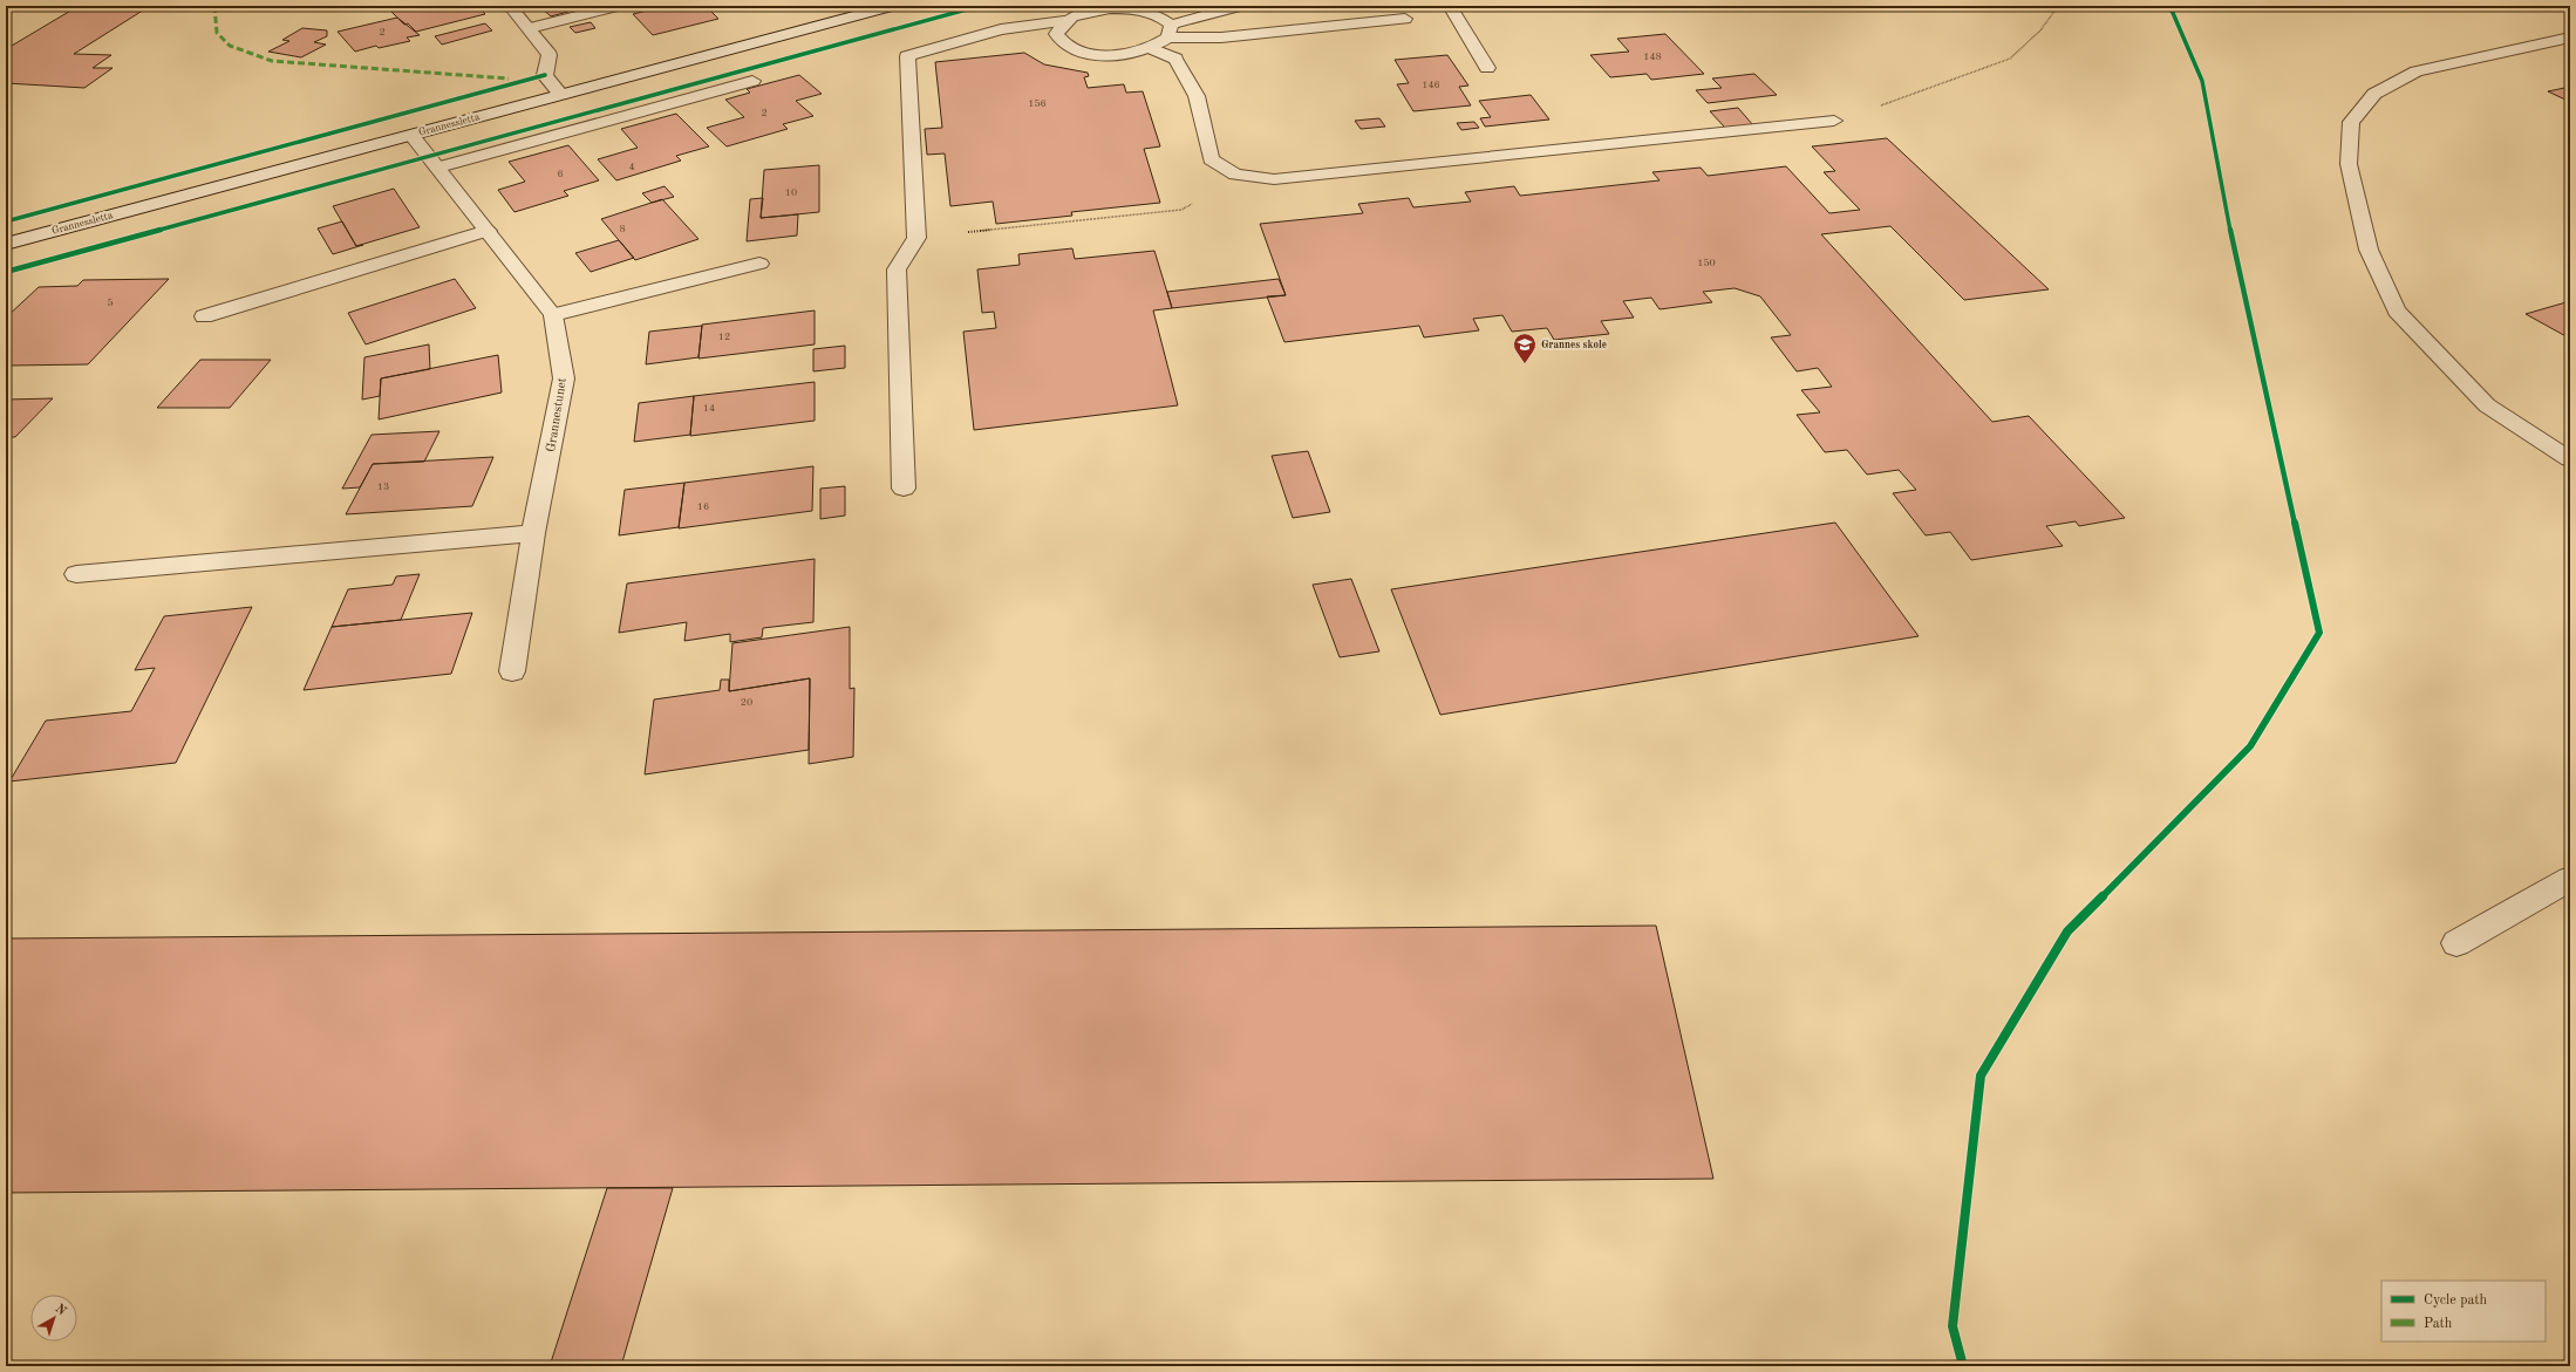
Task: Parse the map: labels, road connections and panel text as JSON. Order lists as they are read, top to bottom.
{
  "streets": {
    "street": ["Grannessletta", "Grannestunet"]
  },
  "crossings": [
    ["Grannessletta", "Grannestunet"]
  ],
  "places": {
    "school or university": ["Grannes skole"]
  },
  "house_numbers": [
    "2",
    "148",
    "146",
    "156",
    "2",
    "4",
    "6",
    "10",
    "8",
    "150",
    "5",
    "12",
    "14",
    "13",
    "16",
    "20"
  ],
  "legend": ["Cycle path", "Path"],
  "north": "top right"
}
